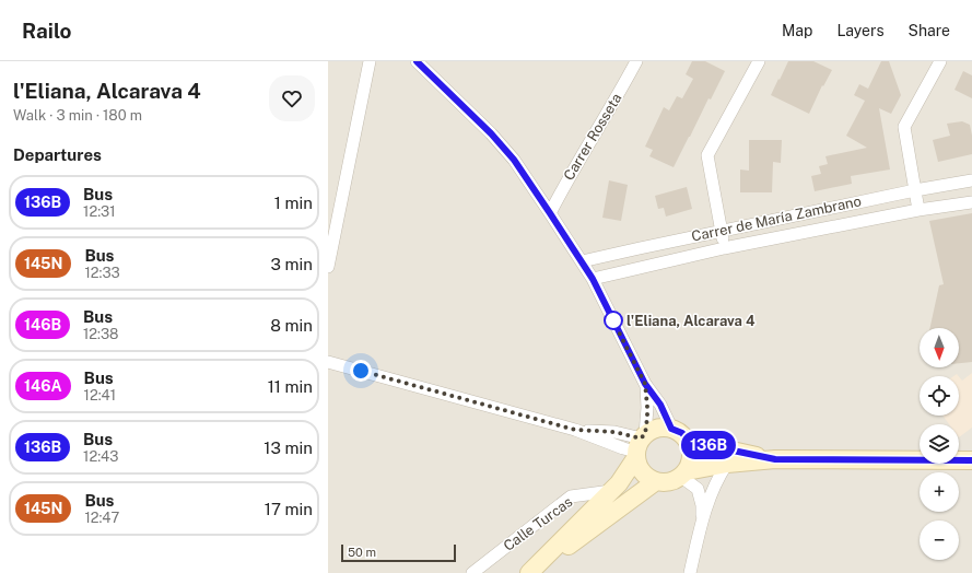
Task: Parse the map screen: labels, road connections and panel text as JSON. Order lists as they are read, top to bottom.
{
  "streets": {
    "street": ["Carrer Rosseta", "Carrer de María Zambrano", "Calle Turcas"]
  },
  "places": ["l'Eliana, Alcarava 4"],
  "lines": ["bus line 136B"],
  "scale_bar": "50 m",
  "north": "bottom",
  "page": {
    "header": "Railo",
    "nav": ["Map", "Layers", "Share"],
    "heading": [
      ["l'Eliana, Alcarava 4", "Walk · 3 min · 180 m"],
      "Departures"
    ],
    "on_map": "136B",
    "list": [
      {
        "mark": "136B",
        "name": "Bus",
        "note": "12:31",
        "value": "1 min"
      },
      {
        "mark": "145N",
        "name": "Bus",
        "note": "12:33",
        "value": "3 min"
      },
      {
        "mark": "146B",
        "name": "Bus",
        "note": "12:38",
        "value": "8 min"
      },
      {
        "mark": "146A",
        "name": "Bus",
        "note": "12:41",
        "value": "11 min"
      },
      {
        "mark": "136B",
        "name": "Bus",
        "note": "12:43",
        "value": "13 min"
      },
      {
        "mark": "145N",
        "name": "Bus",
        "note": "12:47",
        "value": "17 min"
      }
    ],
    "map_buttons": ["+", "−"],
    "scale": "50 m"
  }
}
